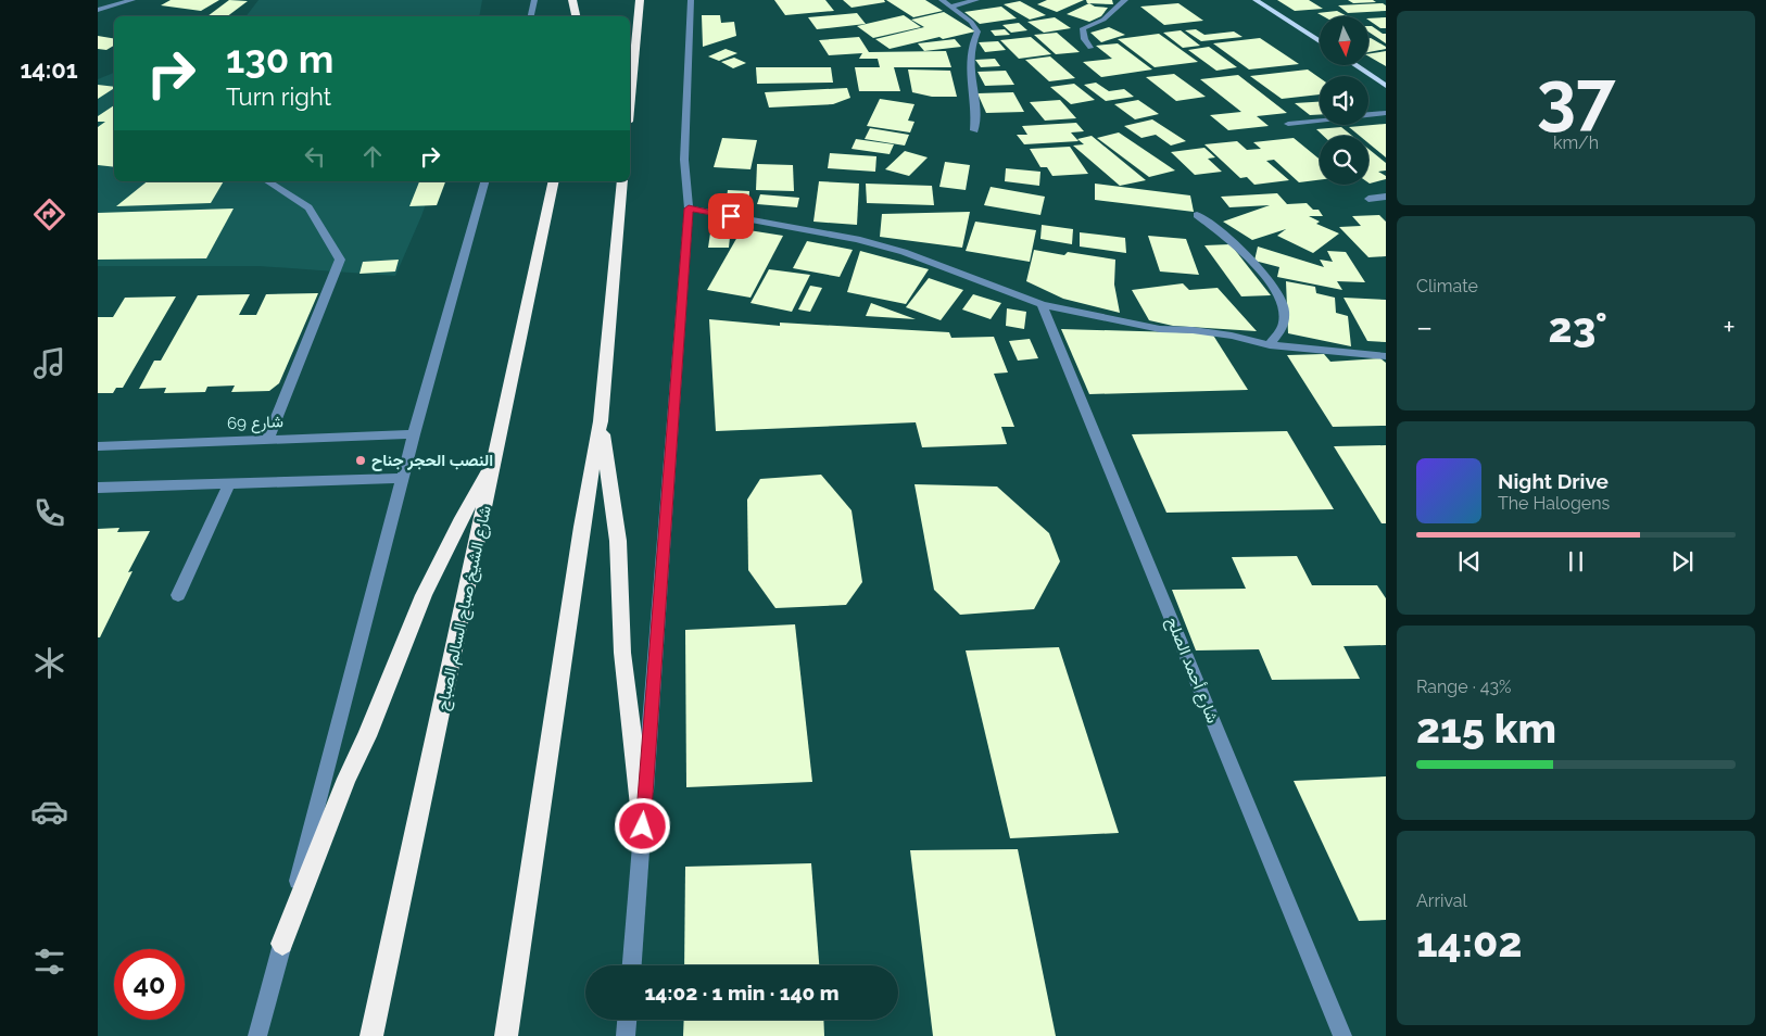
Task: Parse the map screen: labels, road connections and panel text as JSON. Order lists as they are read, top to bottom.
{
  "streets": {
    "highway": ["شارع الشيخ صباح السالم الصباح"],
    "street": ["شارع 69", "شارع أحمد الصلح"]
  },
  "places": ["النصب الحجر جناح"],
  "north": "bottom",
  "page": {
    "tabs": "14:01",
    "tile": [
      ["37", "km/h"],
      "Climate",
      ["Range · 43%", "215 km"],
      ["Arrival", "14:02"]
    ],
    "turn": ["130 m", "Turn right"],
    "heat": ["−", "23°", "+"],
    "song": ["Night Drive", "The Halogens"],
    "limit": "40",
    "trip": "14:02 · 1 min · 140 m"
  }
}
